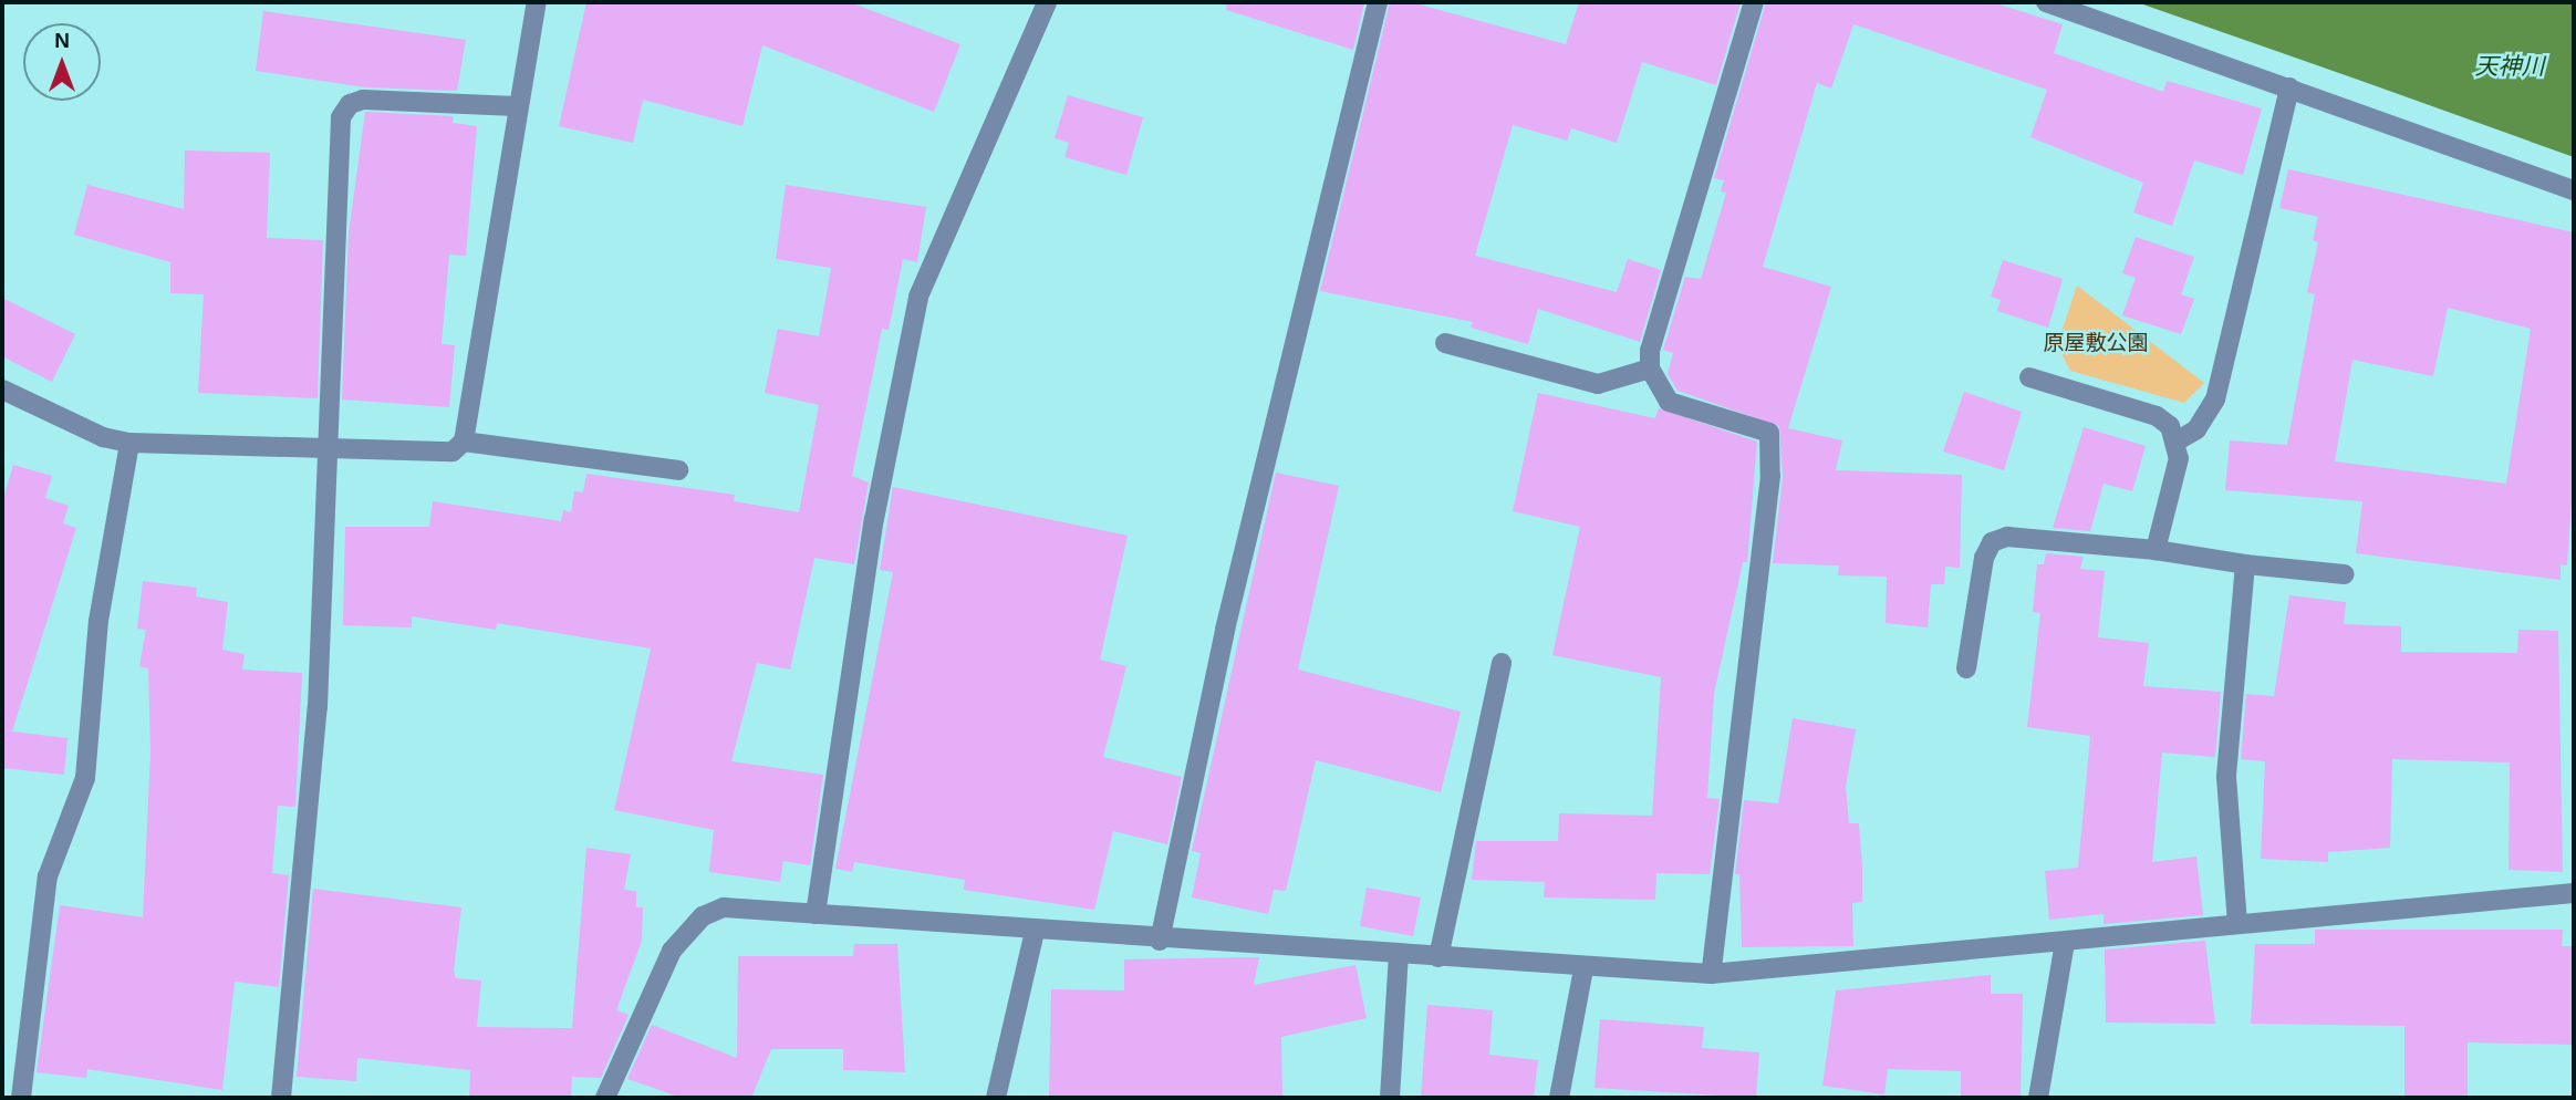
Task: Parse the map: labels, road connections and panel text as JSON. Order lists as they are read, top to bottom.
{
  "water": ["天神川"],
  "parks": ["原屋敷公園"],
  "north": "top"
}
